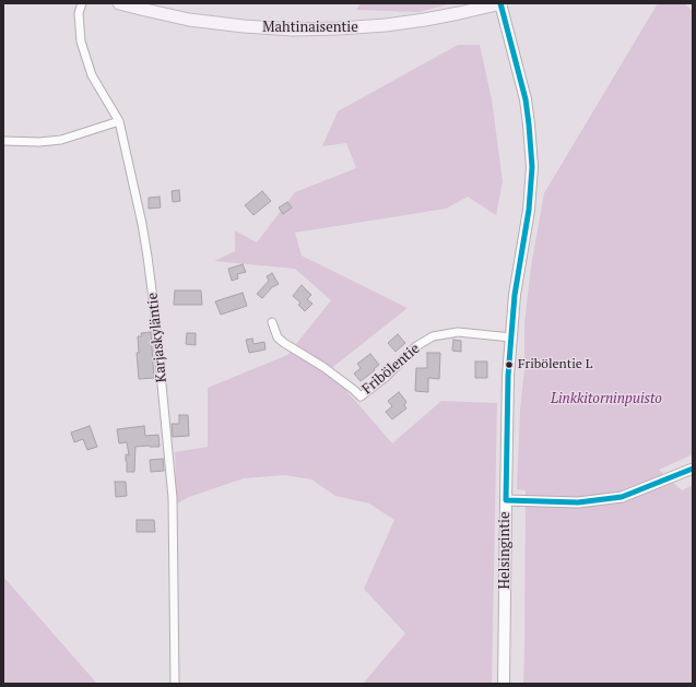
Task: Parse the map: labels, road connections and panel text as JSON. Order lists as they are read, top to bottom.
{
  "streets": {
    "main road": ["Mahtinaisentie", "Helsingintie"],
    "street": ["Karjaskyläntie", "Fribölentie"]
  },
  "crossings": [
    ["Mahtinaisentie", "Helsingintie"],
    ["Fribölentie", "Helsingintie"]
  ],
  "parks": ["Linkkitorninpuisto"],
  "places": ["Fribölentie L"]
}
